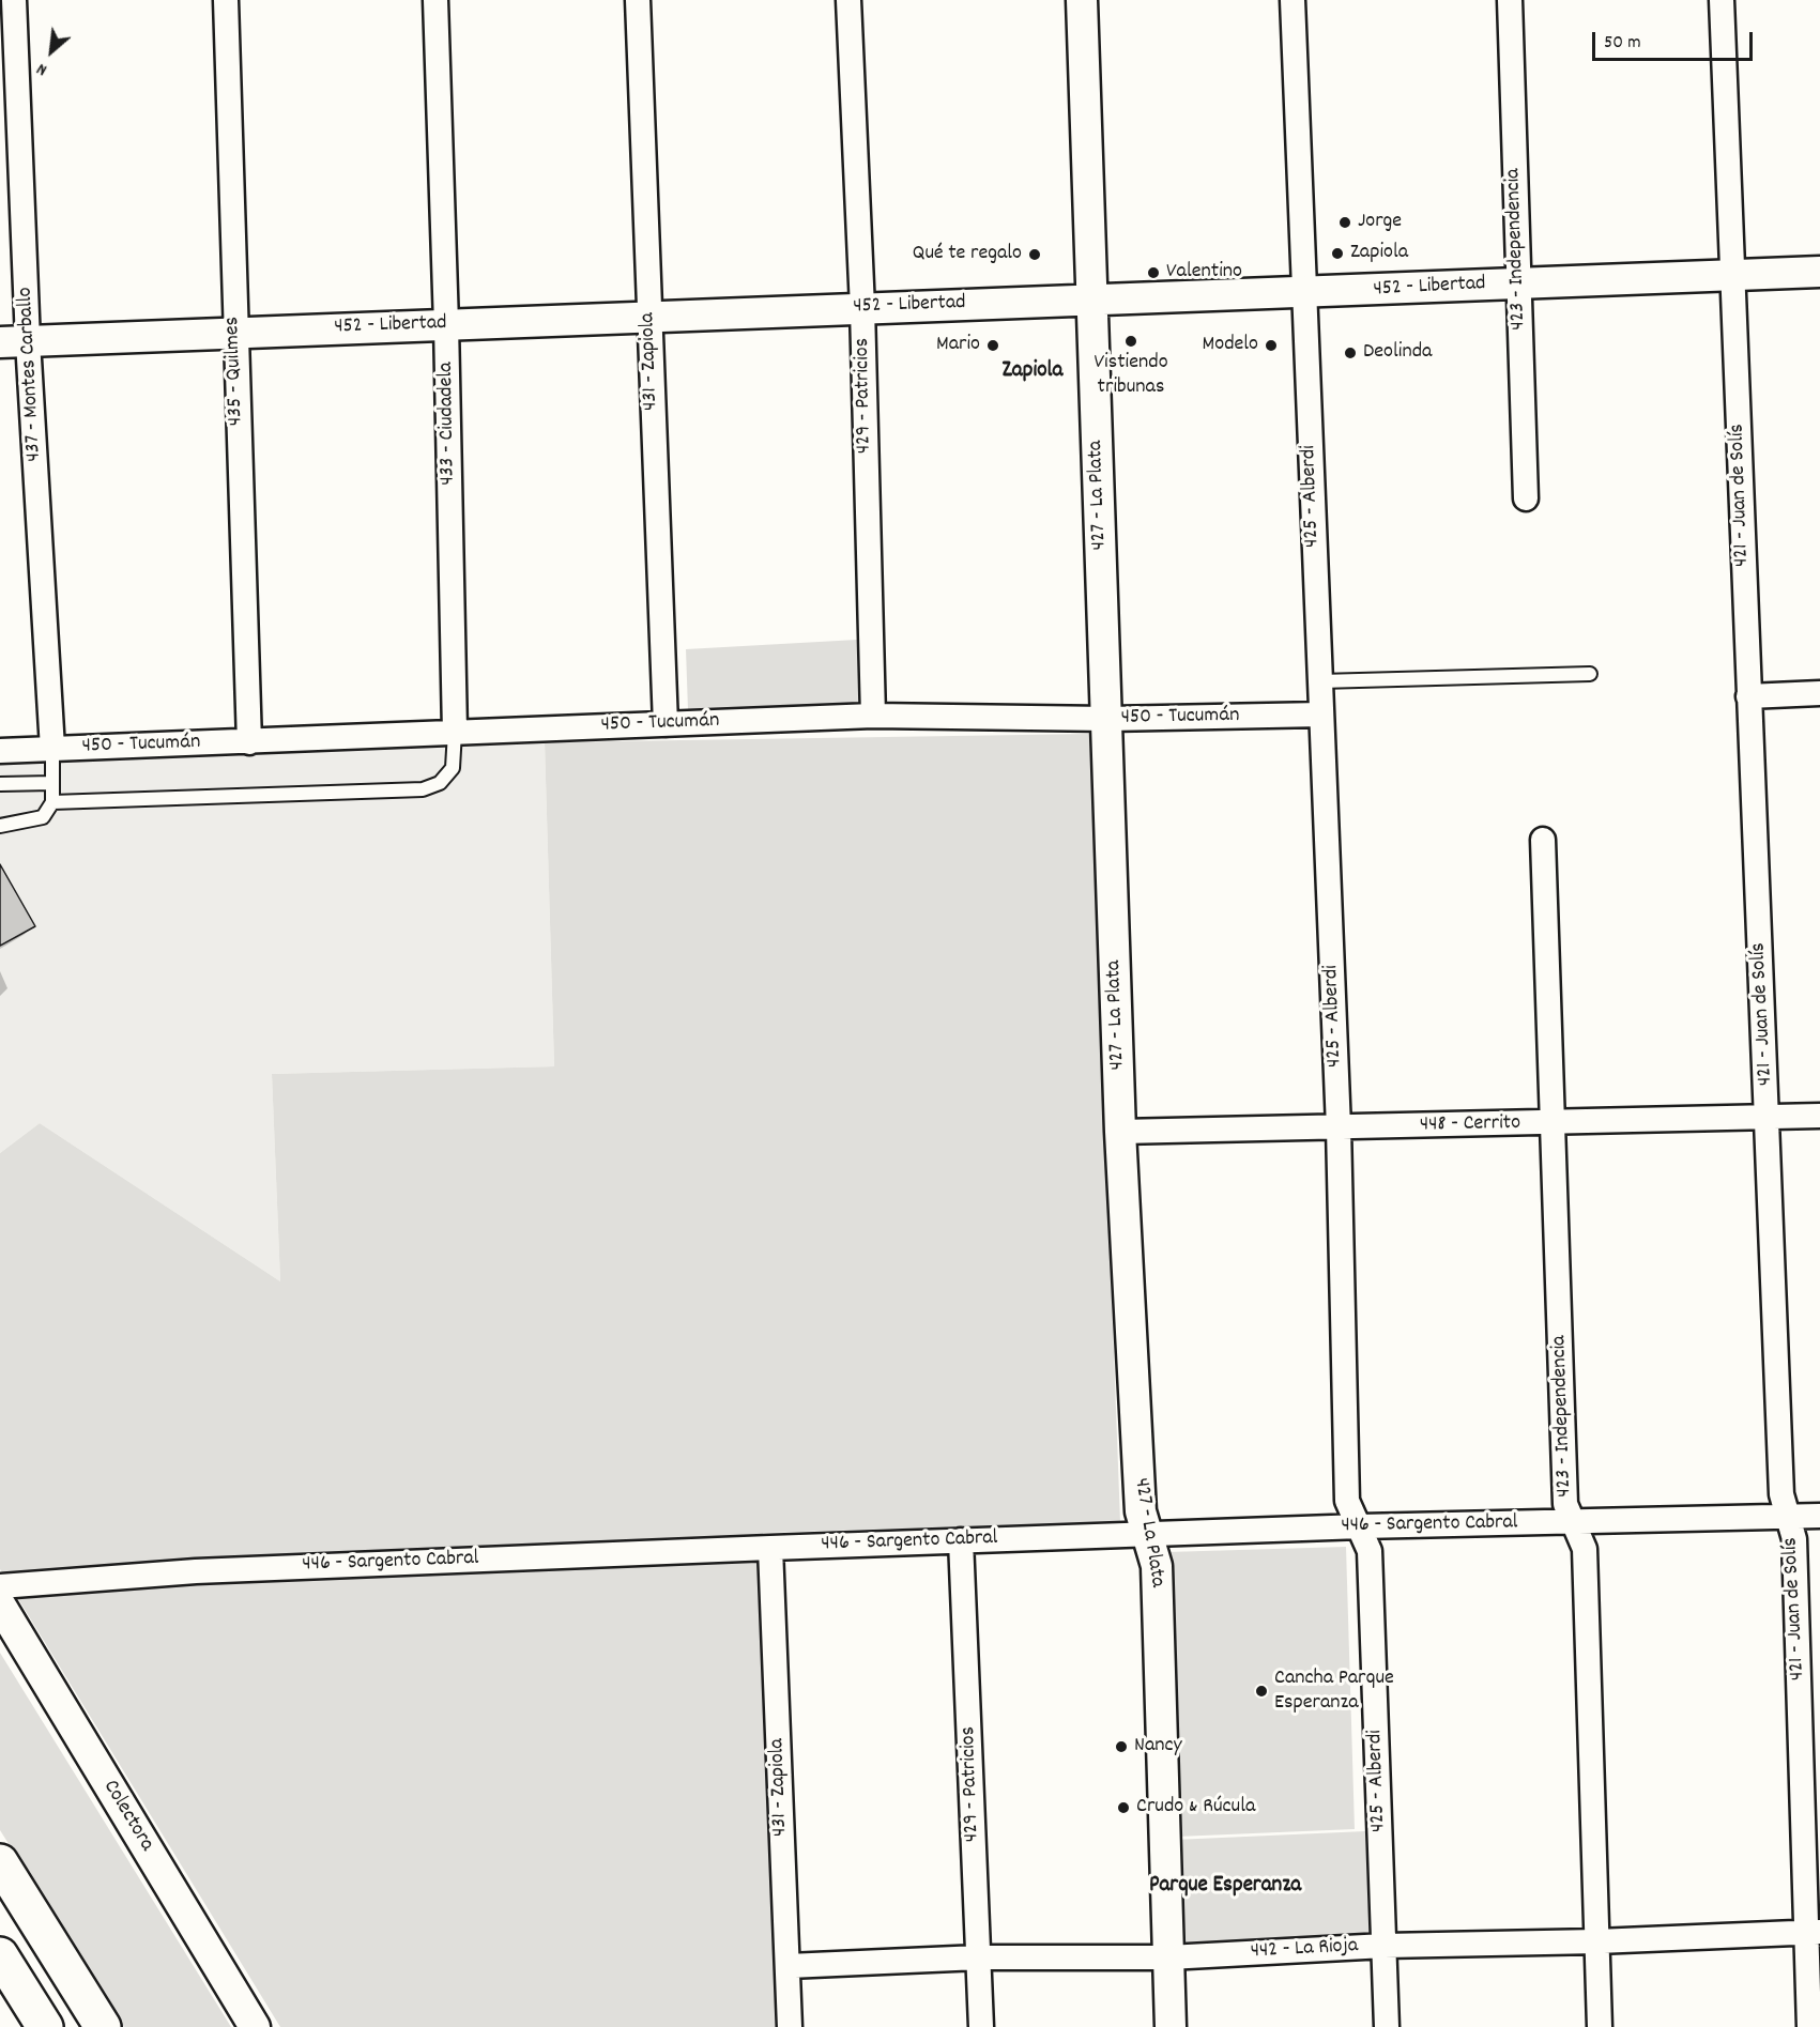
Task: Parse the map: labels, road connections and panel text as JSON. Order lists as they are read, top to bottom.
{
  "streets": {
    "street": [
      "423 - Independencia",
      "452 - Libertad",
      "431 - Zapiola",
      "435 - Quilmes",
      "437 - Montes Carballo",
      "429 - Patricios",
      "433 - Ciudadela",
      "427 - La Plata",
      "421 - Juan de Solís",
      "425 - Alberdi",
      "450 - Tucumán",
      "448 - Cerrito",
      "446 - Sargento Cabral",
      "Colectora",
      "442 - La Rioja"
    ]
  },
  "crossings": [
    ["423 - Independencia", "452 - Libertad"],
    ["423 - Independencia", "448 - Cerrito"],
    ["423 - Independencia", "446 - Sargento Cabral"],
    ["423 - Independencia", "442 - La Rioja"],
    ["452 - Libertad", "431 - Zapiola"],
    ["452 - Libertad", "435 - Quilmes"],
    ["452 - Libertad", "437 - Montes Carballo"],
    ["452 - Libertad", "429 - Patricios"],
    ["452 - Libertad", "433 - Ciudadela"],
    ["452 - Libertad", "427 - La Plata"],
    ["452 - Libertad", "421 - Juan de Solís"],
    ["452 - Libertad", "425 - Alberdi"],
    ["431 - Zapiola", "450 - Tucumán"],
    ["431 - Zapiola", "446 - Sargento Cabral"],
    ["431 - Zapiola", "442 - La Rioja"],
    ["435 - Quilmes", "450 - Tucumán"],
    ["437 - Montes Carballo", "450 - Tucumán"],
    ["429 - Patricios", "450 - Tucumán"],
    ["429 - Patricios", "446 - Sargento Cabral"],
    ["429 - Patricios", "442 - La Rioja"],
    ["433 - Ciudadela", "450 - Tucumán"],
    ["427 - La Plata", "450 - Tucumán"],
    ["427 - La Plata", "448 - Cerrito"],
    ["427 - La Plata", "446 - Sargento Cabral"],
    ["427 - La Plata", "442 - La Rioja"],
    ["421 - Juan de Solís", "448 - Cerrito"],
    ["421 - Juan de Solís", "446 - Sargento Cabral"],
    ["421 - Juan de Solís", "442 - La Rioja"],
    ["425 - Alberdi", "450 - Tucumán"],
    ["425 - Alberdi", "448 - Cerrito"],
    ["425 - Alberdi", "446 - Sargento Cabral"],
    ["425 - Alberdi", "442 - La Rioja"]
  ],
  "districts": ["Zapiola", "Parque Esperanza"],
  "places": [
    "Jorge",
    "Zapiola",
    "Qué te regalo",
    "Valentino",
    "Vistiendo tribunas",
    "Mario",
    "Modelo",
    "Deolinda",
    "Cancha Parque Esperanza",
    "Nancy",
    "Crudo & Rúcula"
  ],
  "scale_bar": "50 m",
  "north": "bottom left"
}
